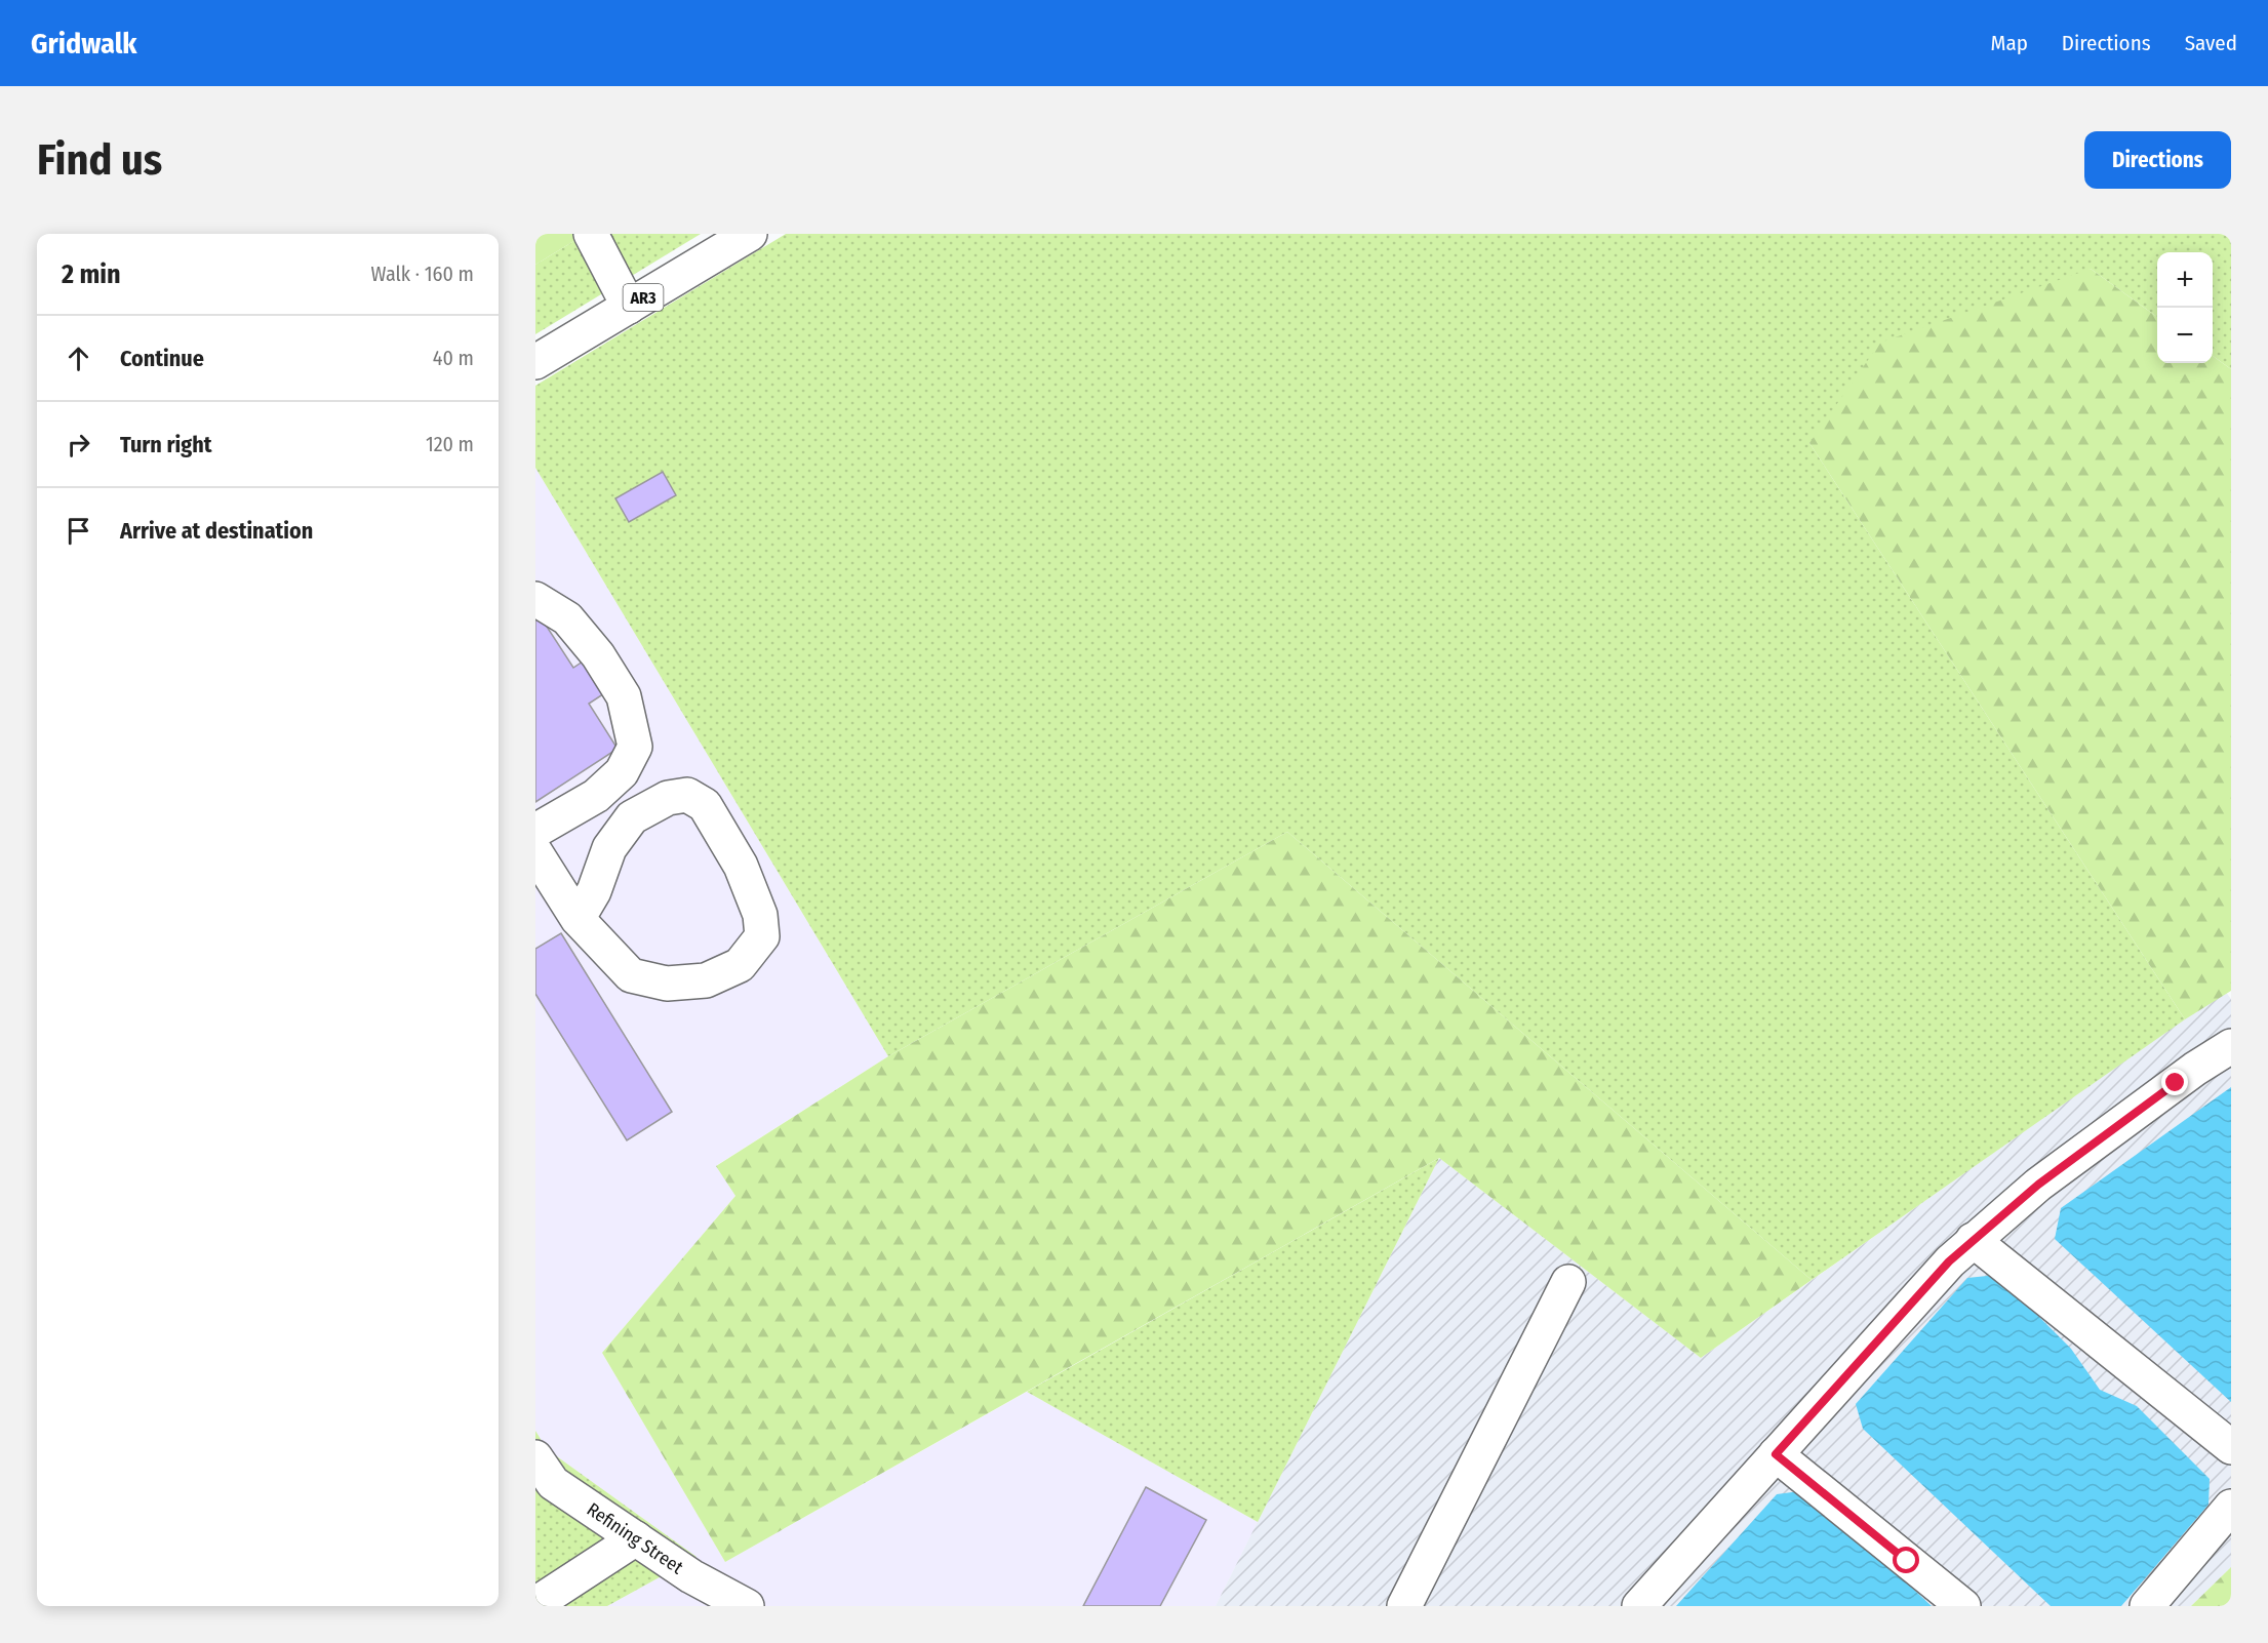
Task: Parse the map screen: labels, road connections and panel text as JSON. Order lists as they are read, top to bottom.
{
  "streets": {
    "street": ["AR3", "Refining Street"]
  },
  "page": {
    "header": "Gridwalk",
    "nav": ["Map", "Directions", "Saved"],
    "buttons": "Directions",
    "title": "Find us",
    "heading": ["2 min", "Walk · 160 m"],
    "map_buttons": ["+", "−"],
    "list": [
      ["Continue", "40 m"],
      ["Turn right", "120 m"],
      "Arrive at destination"
    ]
  }
}
